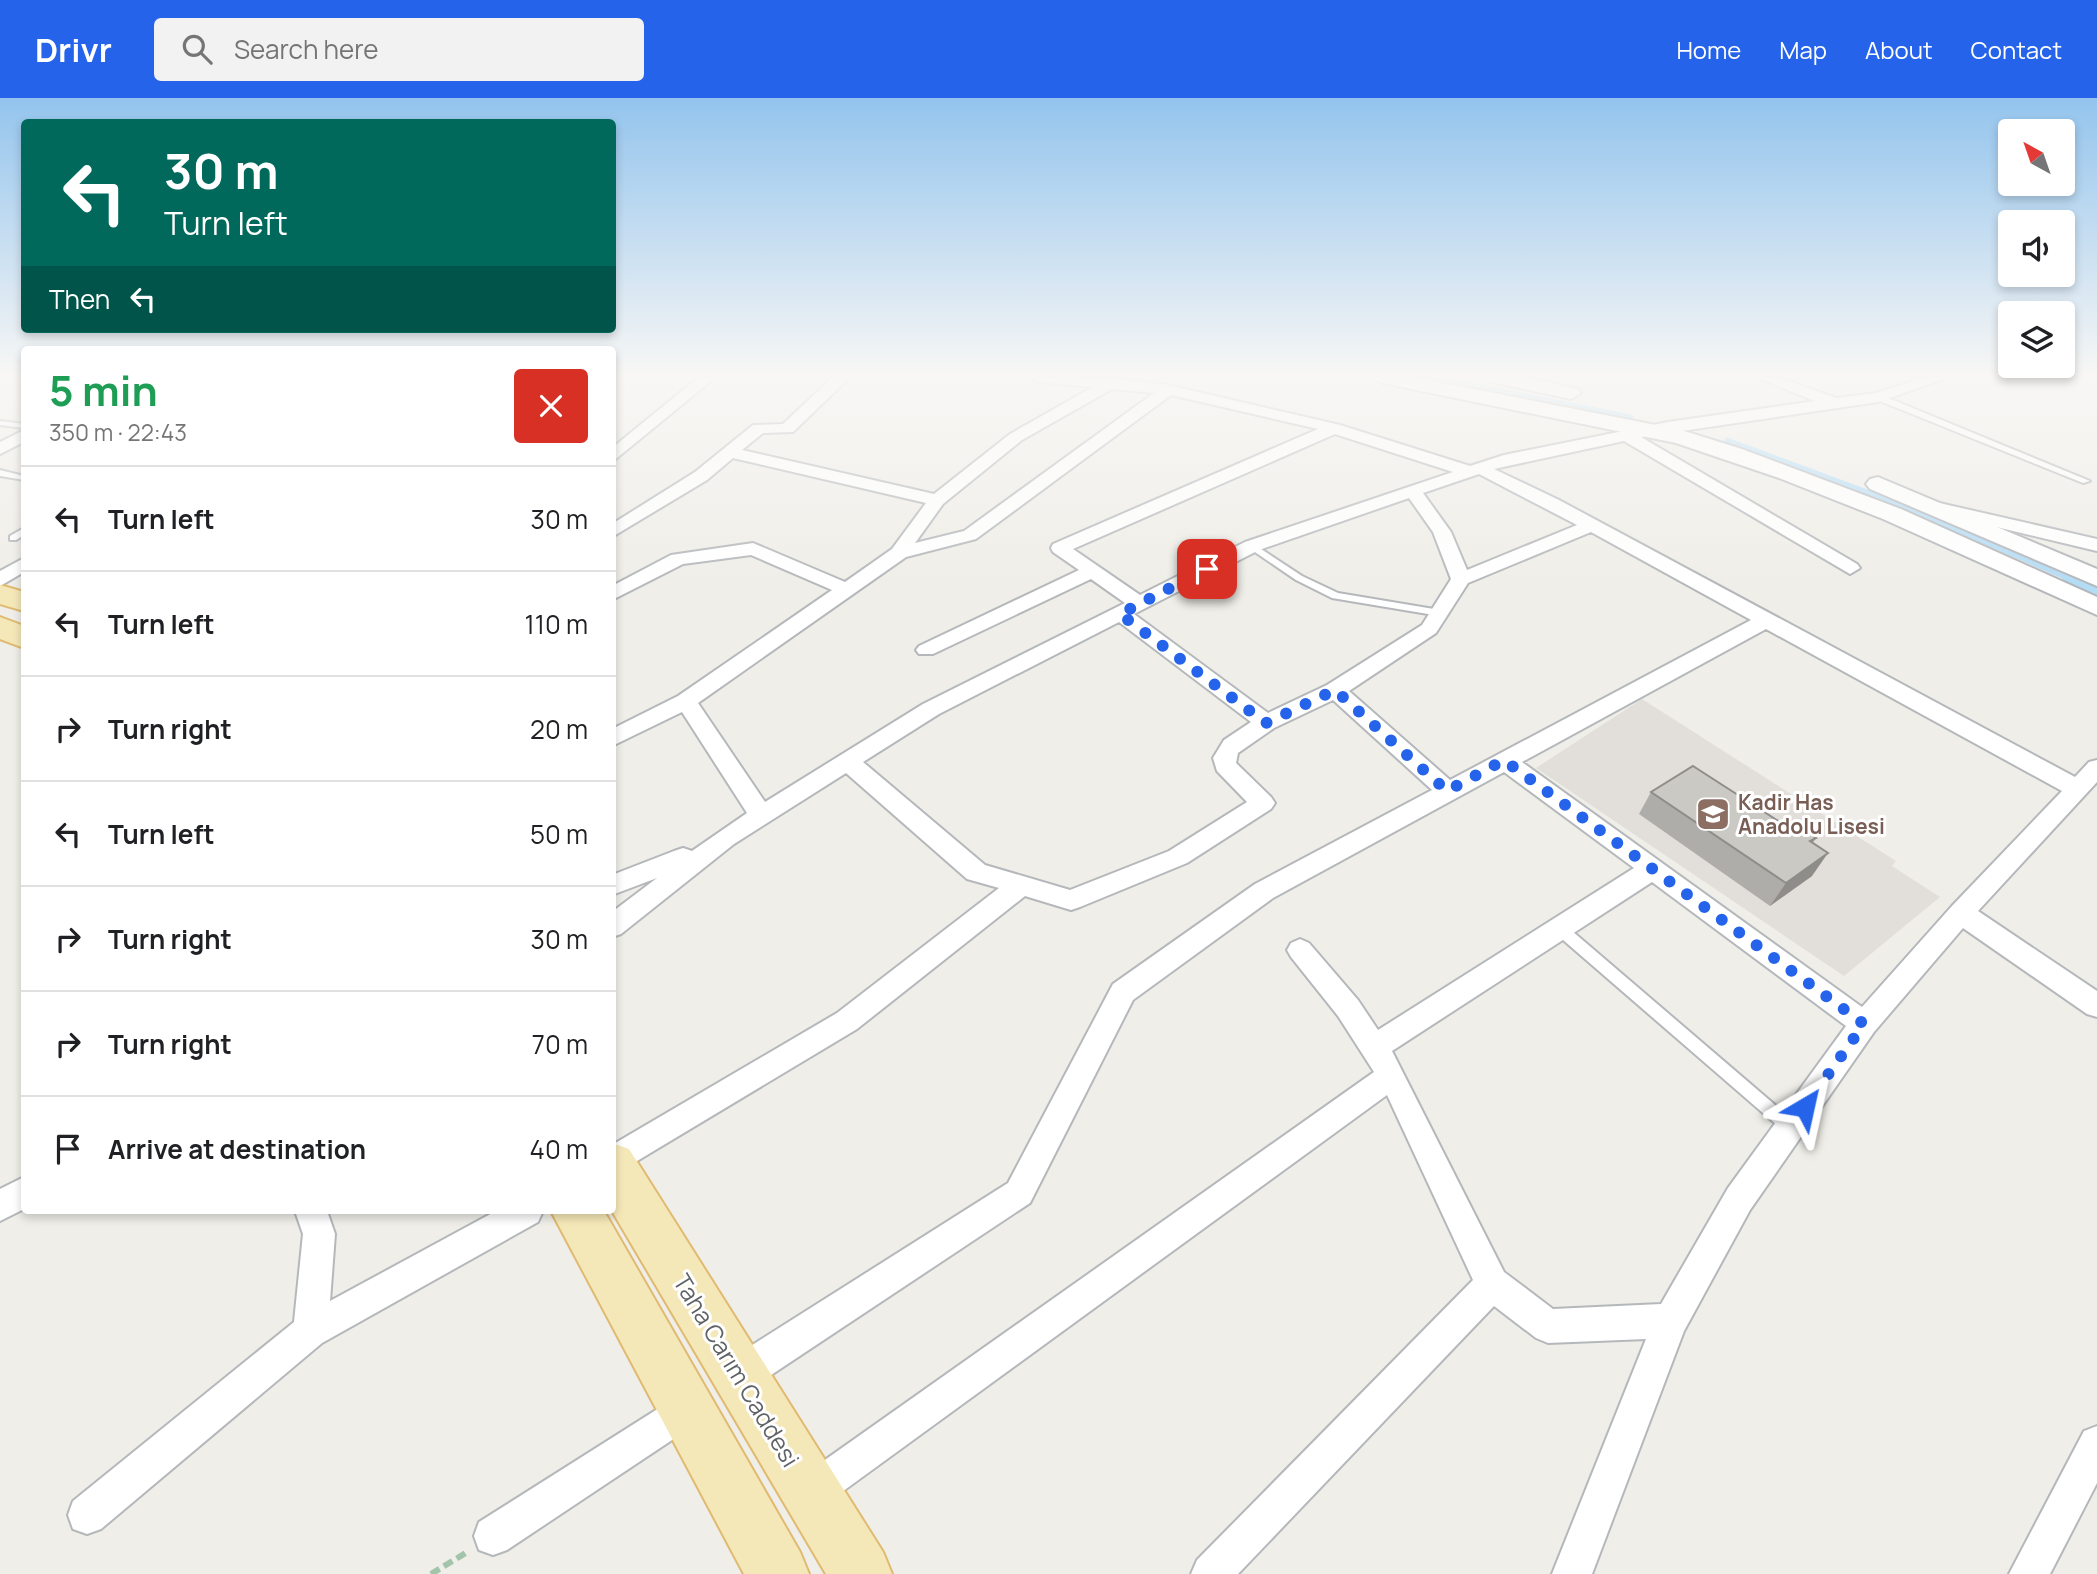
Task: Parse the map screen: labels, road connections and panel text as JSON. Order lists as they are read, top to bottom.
{
  "streets": {
    "main road": ["Taha Carım Caddesi"]
  },
  "places": {
    "school or university": ["Kadir Has Anadolu Lisesi"]
  },
  "north": "top left",
  "page": {
    "header": "Drivr",
    "search": "Search here",
    "nav": [
      "Home",
      "Map",
      "About",
      "Contact"
    ],
    "turn": ["30 m", "Turn left"],
    "then": "Then",
    "heading": ["5 min", "350 m · 22:43"],
    "list": [
      {
        "name": "Turn left",
        "value": "30 m"
      },
      {
        "name": "Turn left",
        "value": "110 m"
      },
      {
        "name": "Turn right",
        "value": "20 m"
      },
      {
        "name": "Turn left",
        "value": "50 m"
      },
      {
        "name": "Turn right",
        "value": "30 m"
      },
      {
        "name": "Turn right",
        "value": "70 m"
      },
      {
        "name": "Arrive at destination",
        "value": "40 m"
      }
    ]
  }
}
